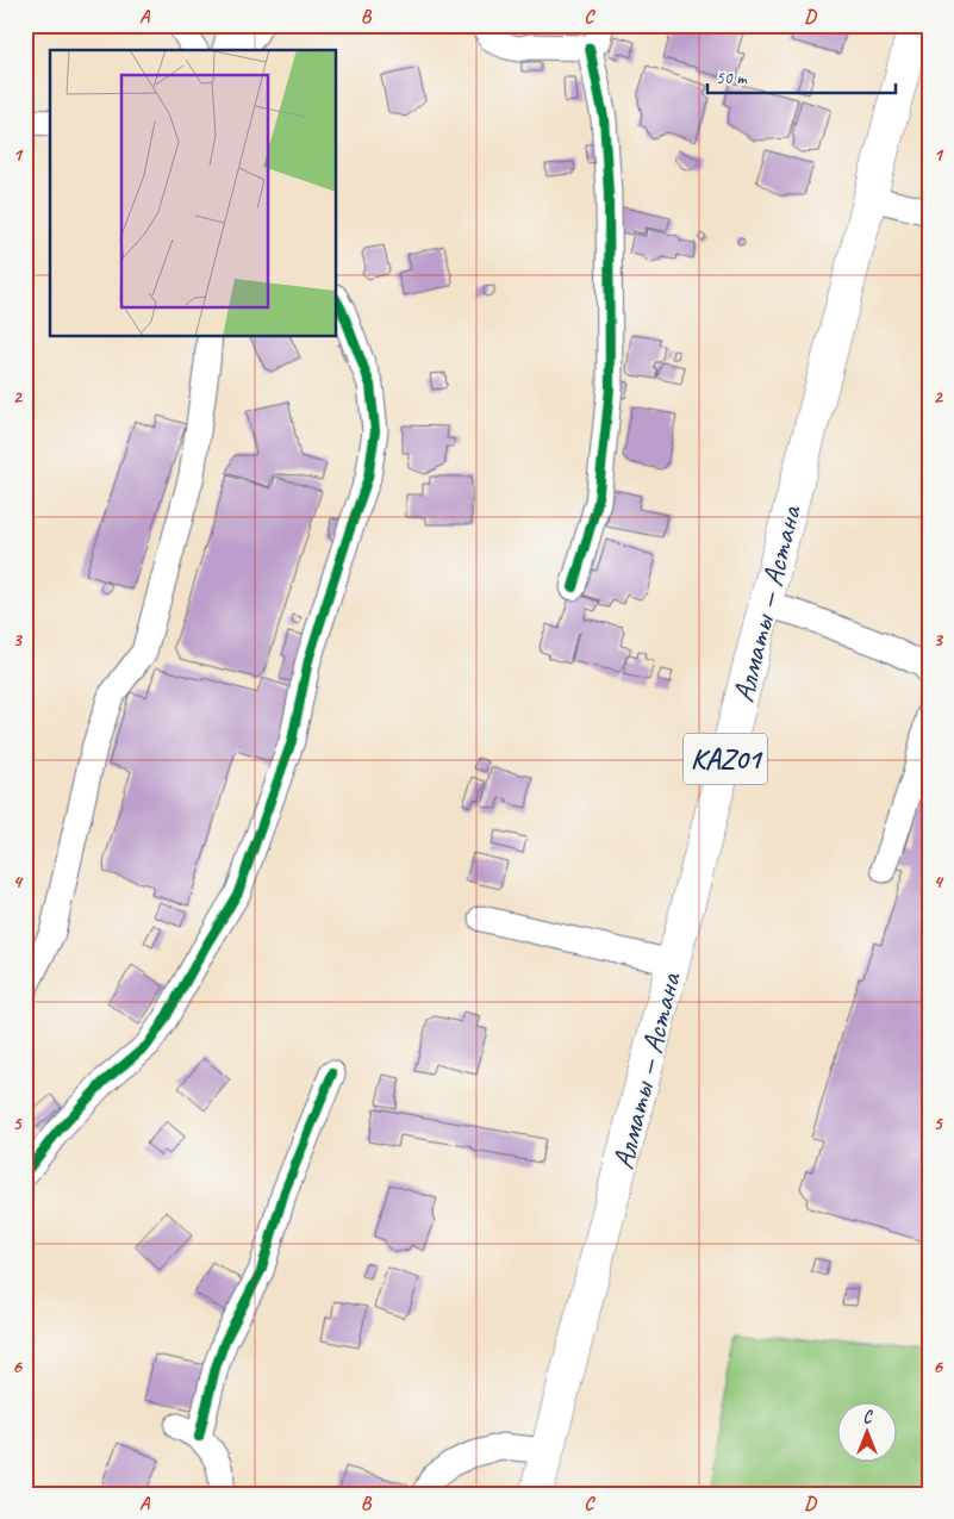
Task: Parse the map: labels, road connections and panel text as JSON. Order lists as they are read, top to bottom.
{
  "streets": {
    "highway": ["Алматы — Астана", "KАZ01"]
  },
  "scale_bar": "50 m",
  "north": "top",
  "grid": {
    "columns": [
      "A",
      "B",
      "C",
      "D"
    ],
    "rows": [
      "1",
      "2",
      "3",
      "4",
      "5",
      "6"
    ]
  }
}
